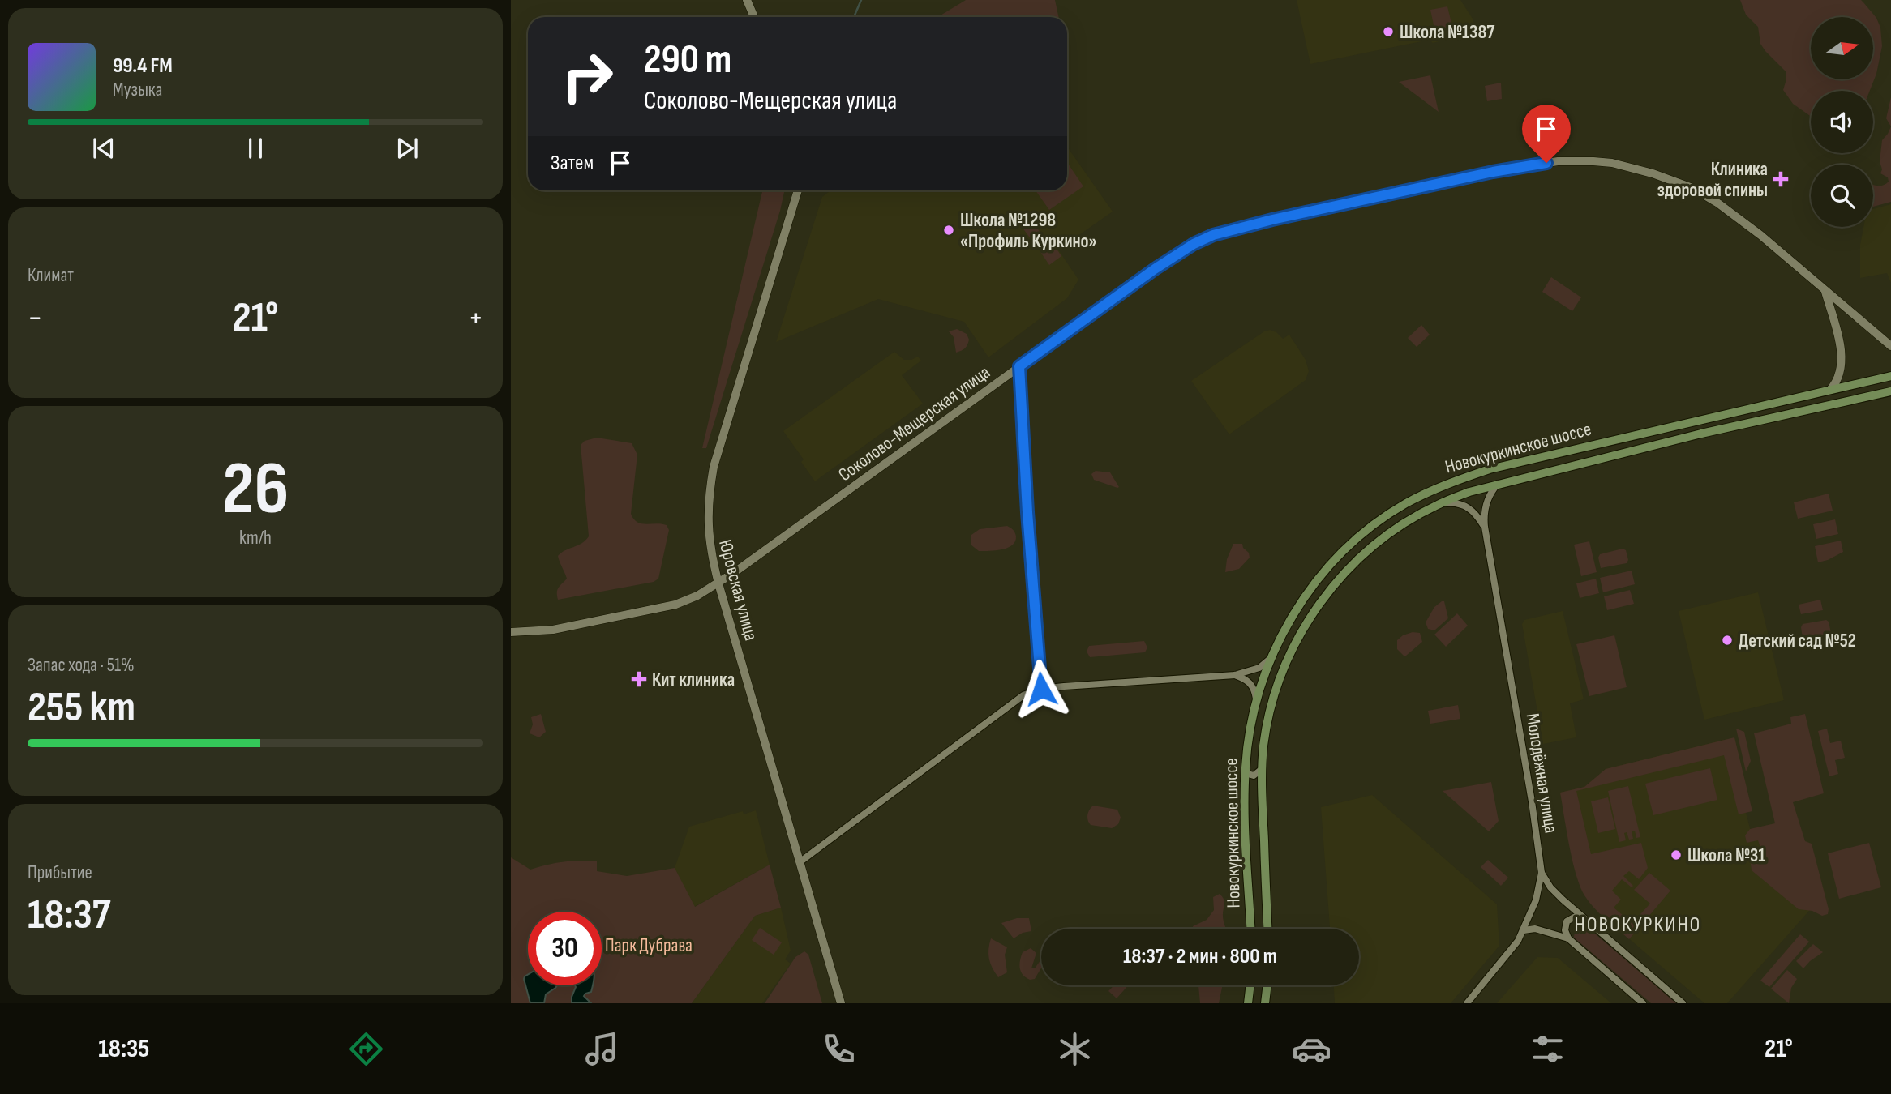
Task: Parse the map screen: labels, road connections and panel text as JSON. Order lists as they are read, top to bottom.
{
  "streets": {
    "main road": ["Новокуркинское шоссе"],
    "street": ["Соколово-Мещерская улица", "Юровская улица", "Молодёжная улица"]
  },
  "crossings": [
    ["Соколово-Мещерская улица", "Юровская улица"],
    ["Новокуркинское шоссе", "Молодёжная улица"]
  ],
  "districts": ["НОВОКУРКИНО"],
  "parks": ["Парк Дубрава"],
  "places": {
    "other": [
      "Школа №1387",
      "Школа №1298 «Профиль Куркино»",
      "Детский сад №52",
      "Школа №31"
    ],
    "health": ["Клиника здоровой спины", "Кит клиника"]
  },
  "north": "right",
  "page": {
    "turn": ["290 m", "Соколово-Мещерская улица"],
    "song": ["99.4 FM", "Музыка"],
    "then": "Затем",
    "tile": [
      "Климат",
      ["26", "km/h"],
      ["Запас хода · 51%", "255 km"],
      ["Прибытие", "18:37"]
    ],
    "heat": ["−", "21°", "+"],
    "limit": "30",
    "trip": "18:37 · 2 мин · 800 m",
    "tabs": ["18:35", "21°"]
  }
}
